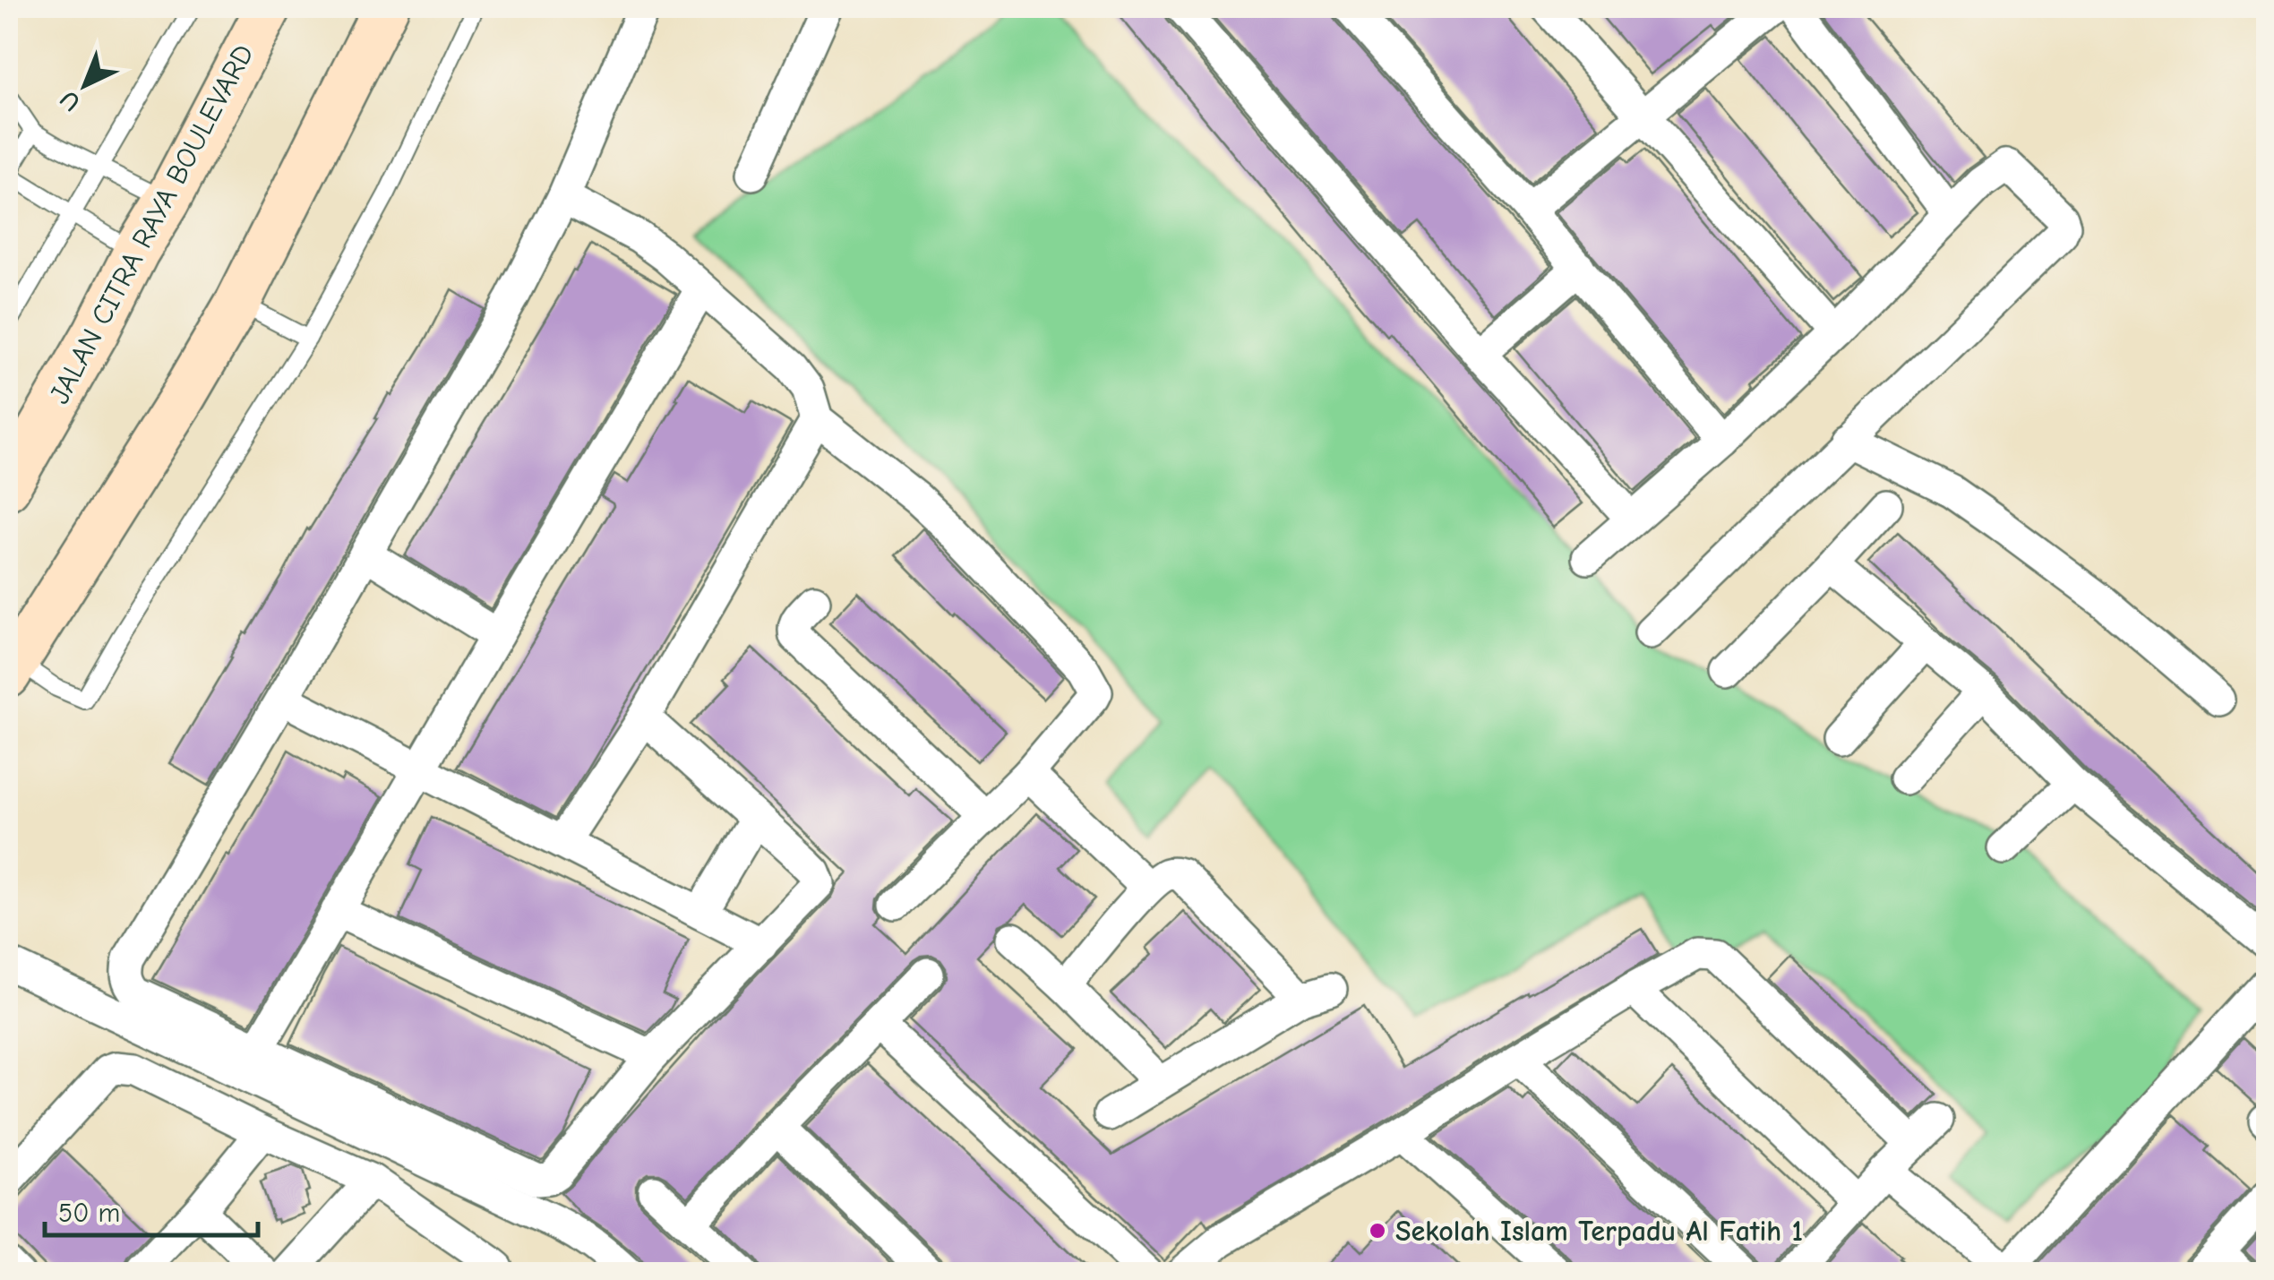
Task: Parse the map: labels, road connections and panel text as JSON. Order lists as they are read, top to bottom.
{
  "streets": {
    "main road": ["JALAN CITRA RAYA BOULEVARD"]
  },
  "places": ["Sekolah Islam Terpadu Al Fatih 1"],
  "scale_bar": "50 m",
  "north": "bottom left"
}
